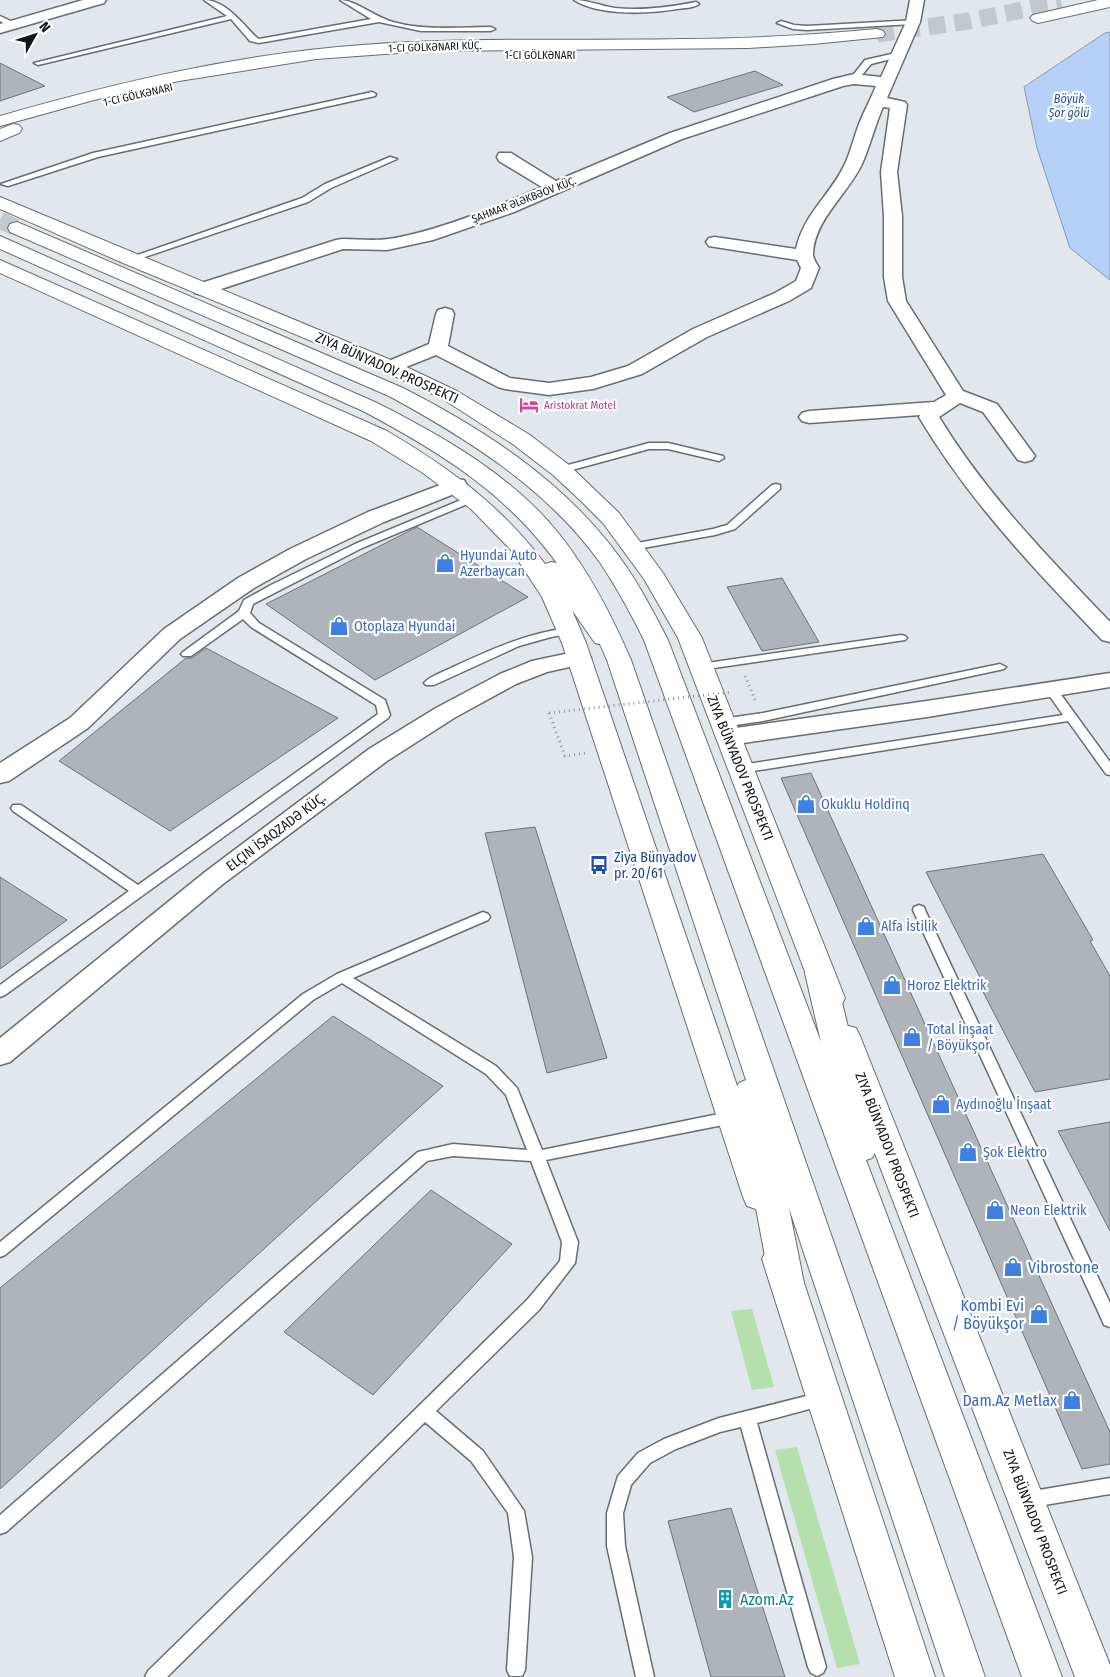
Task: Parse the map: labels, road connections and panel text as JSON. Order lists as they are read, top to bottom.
{
  "streets": {
    "main road": ["ZIYA BÜNYADOV PROSPEKTI"],
    "street": ["ŞAHMAR ƏLƏKBƏOV KÜÇ.", "ELÇIN İSAQZADƏ KÜÇ."]
  },
  "crossings": [
    ["ŞAHMAR ƏLƏKBƏOV KÜÇ.", "ZIYA BÜNYADOV PROSPEKTI"]
  ],
  "water": ["Böyük Şor gölü"],
  "places": {
    "hotel": ["Aristokrat Motel"],
    "shop": [
      "Hyundai Auto Azerbaycan",
      "Otoplaza Hyundai",
      "Okuklu Holdinq",
      "Alfa İstilik",
      "Horoz Elektrik",
      "Total İnşaat / Böyükşor",
      "Aydınoğlu İnşaat",
      "Şok Elektro",
      "Neon Elektrik",
      "Vibrostone",
      "Kombi Evi / Böyükşor",
      "Dam.Az Metlax"
    ],
    "bus stop": ["Ziya Bünyadov pr. 20/61"],
    "building": ["Azom.Az"]
  },
  "north": "top right"
}
